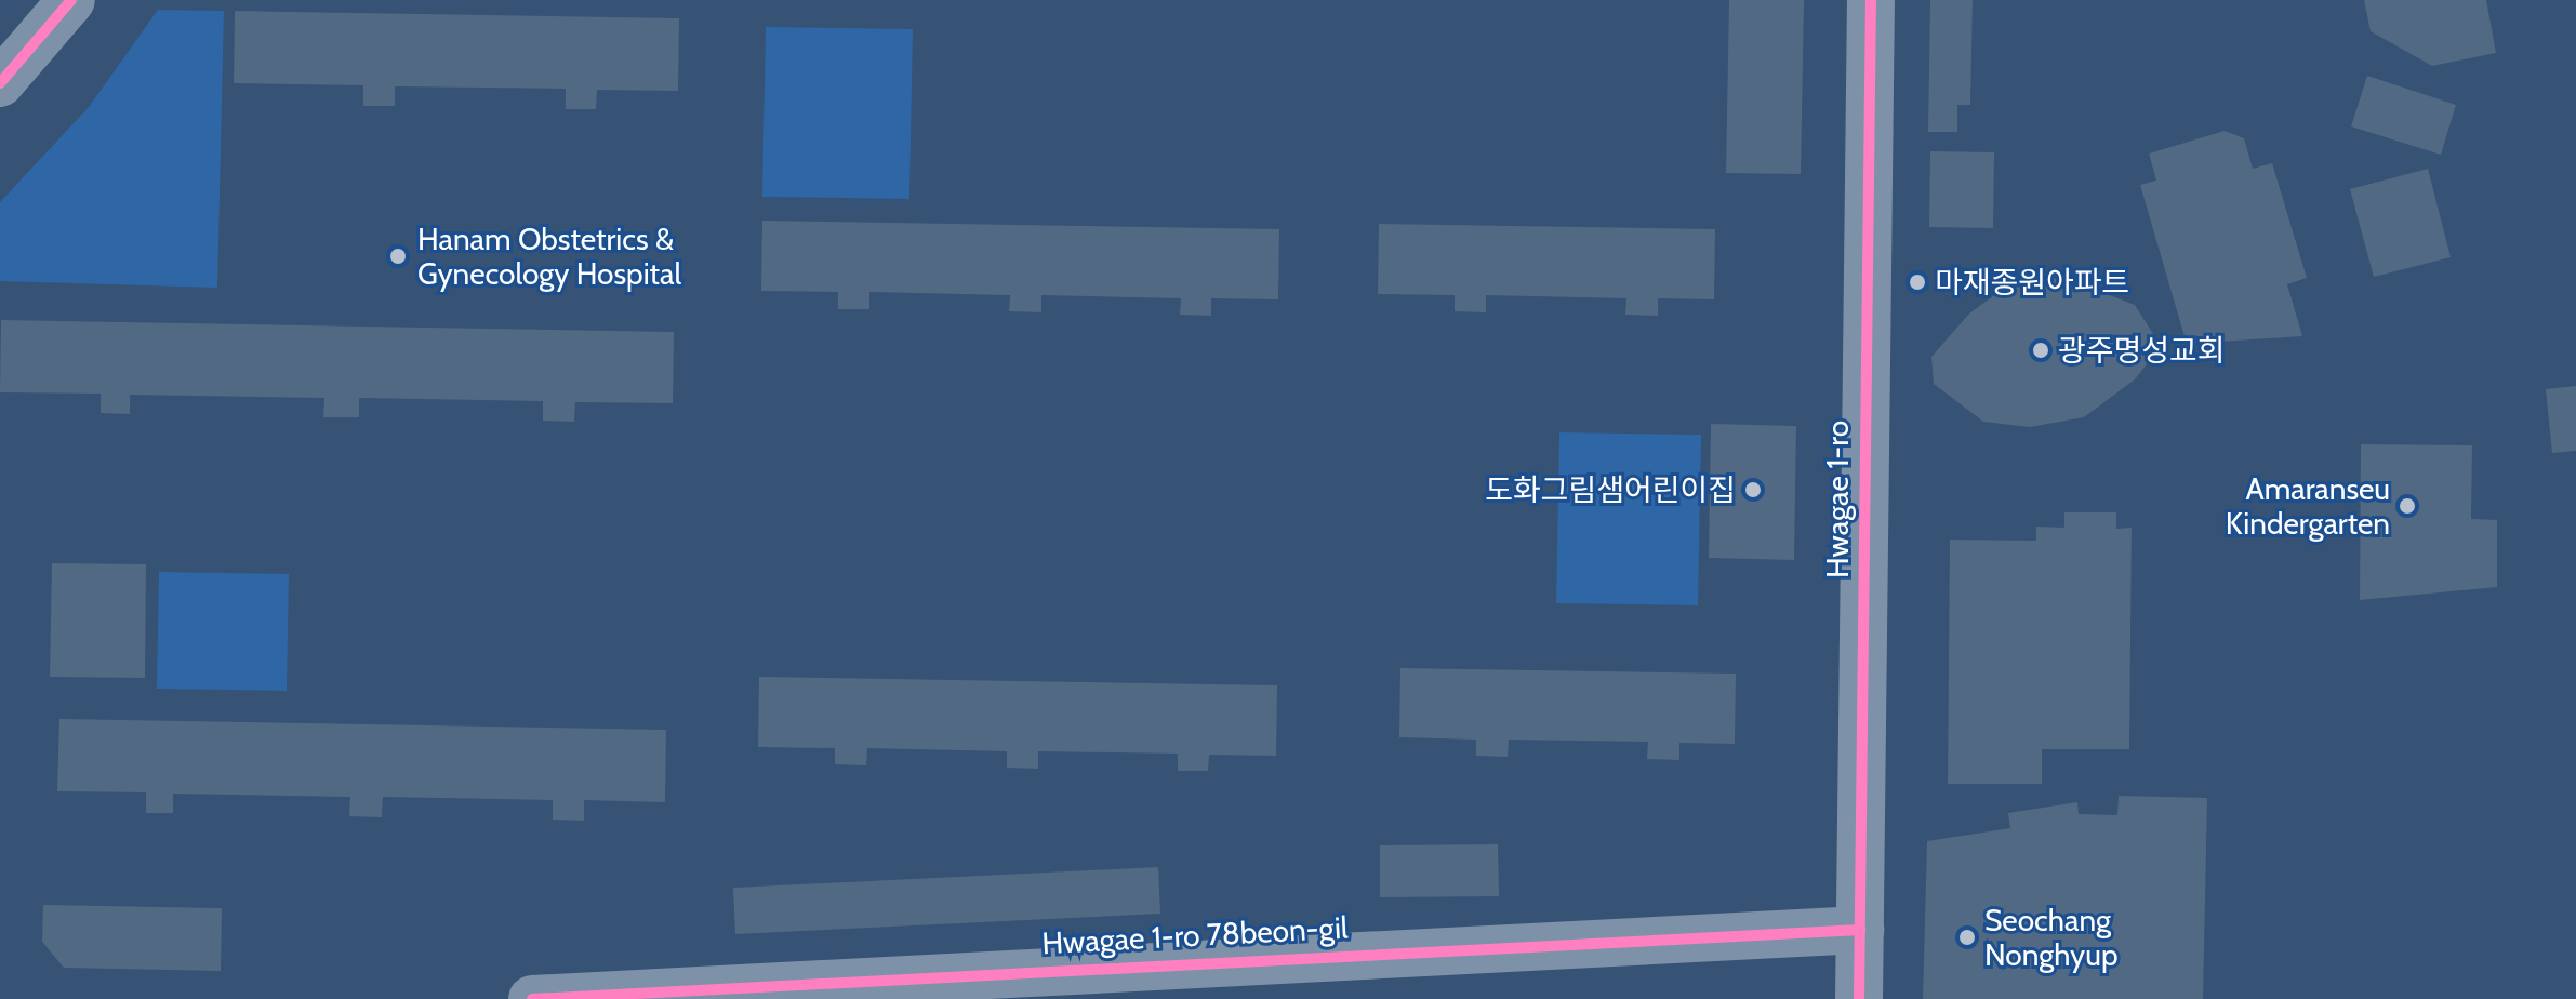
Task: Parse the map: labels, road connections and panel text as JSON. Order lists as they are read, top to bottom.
{
  "streets": {
    "street": ["Hwagae 1-ro", "Hwagae 1-ro 78beon-gil"]
  },
  "crossings": [
    ["Hwagae 1-ro", "Hwagae 1-ro 78beon-gil"]
  ],
  "places": [
    "Hanam Obstetrics & Gynecology Hospital",
    "마재종원아파트",
    "광주명성교회",
    "도화그림샘어린이집",
    "Amaranseu Kindergarten",
    "Seochang Nonghyup"
  ]
}
